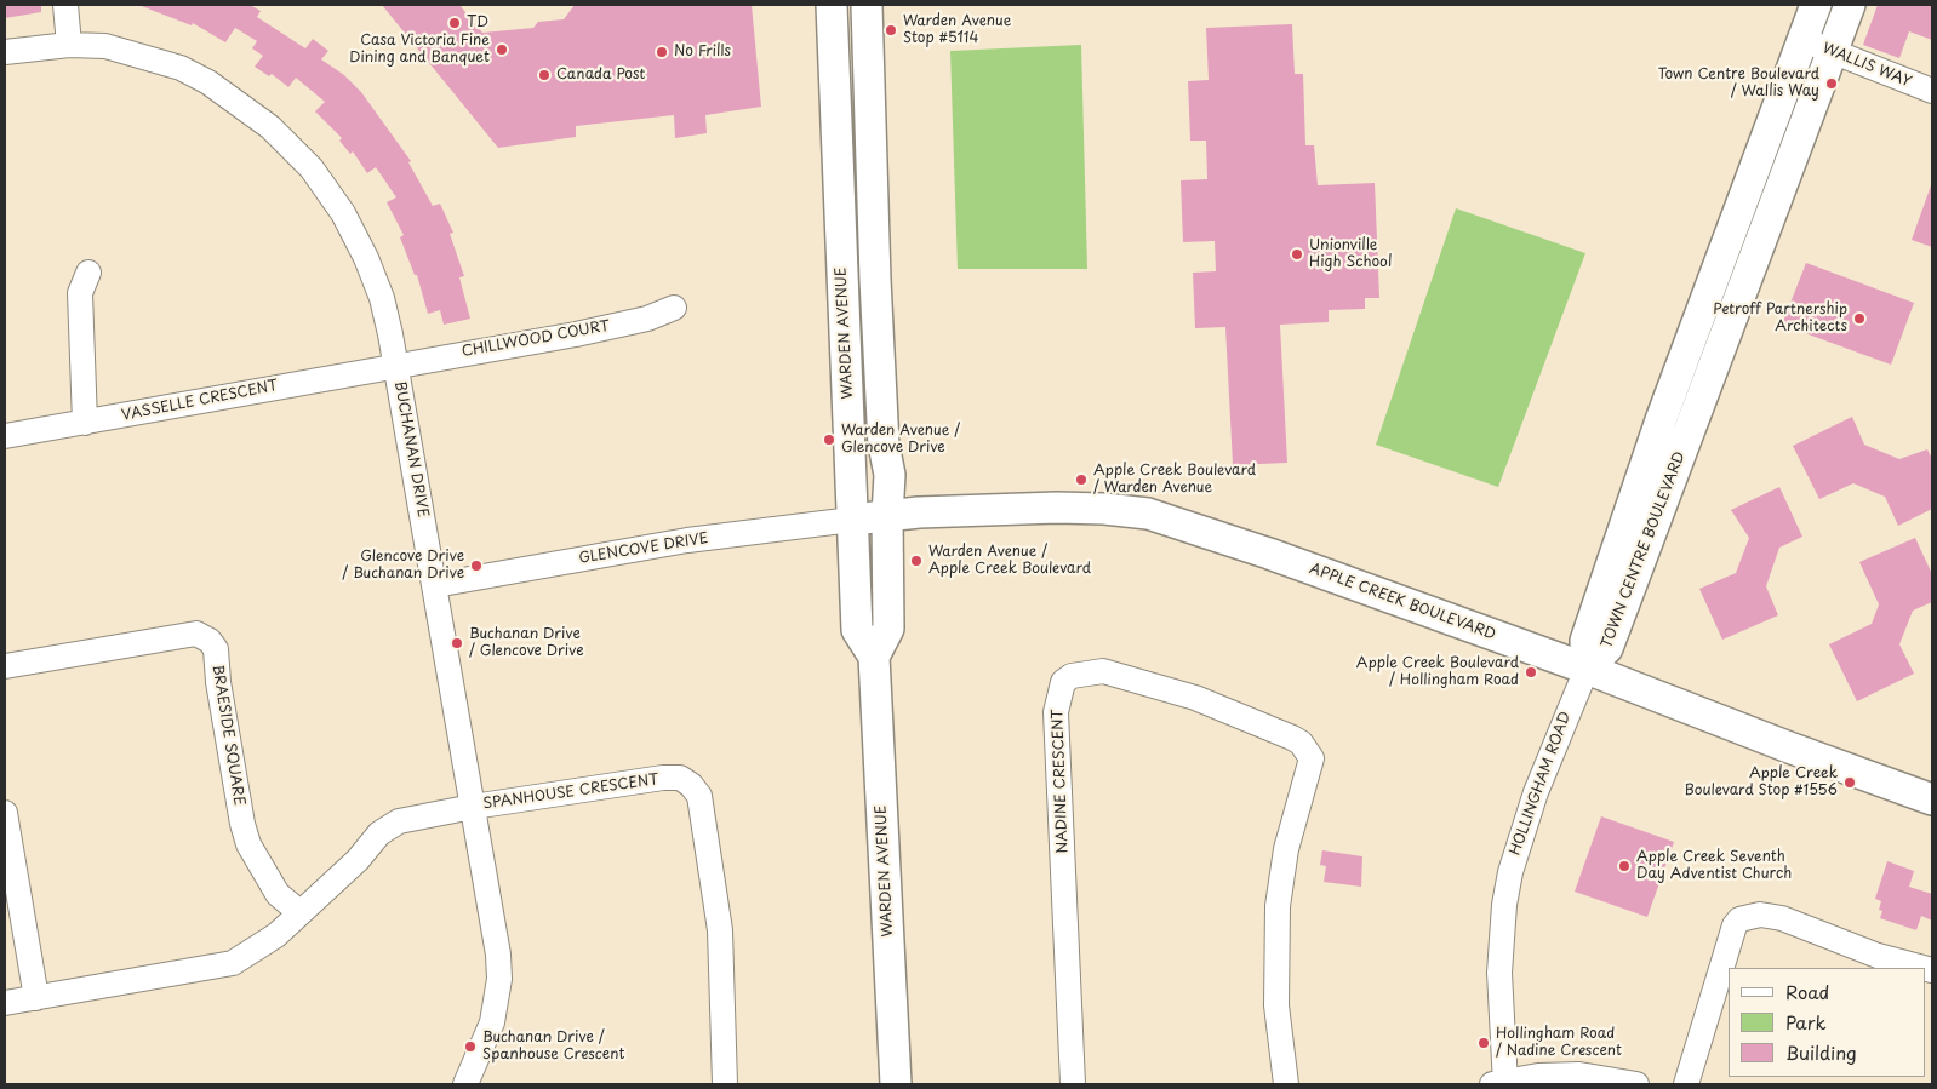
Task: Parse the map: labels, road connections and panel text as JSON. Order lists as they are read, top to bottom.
{
  "streets": {
    "main road": ["WARDEN AVENUE", "TOWN CENTRE BOULEVARD", "APPLE CREEK BOULEVARD"],
    "street": [
      "WALLIS WAY",
      "CHILLWOOD COURT",
      "VASSELLE CRESCENT",
      "BUCHANAN DRIVE",
      "GLENCOVE DRIVE",
      "BRAESIDE SQUARE",
      "NADINE CRESCENT",
      "HOLLINGHAM ROAD",
      "SPANHOUSE CRESCENT"
    ]
  },
  "crossings": [
    ["WALLIS WAY", "TOWN CENTRE BOULEVARD"],
    ["WARDEN AVENUE", "GLENCOVE DRIVE"],
    ["WARDEN AVENUE", "APPLE CREEK BOULEVARD"],
    ["CHILLWOOD COURT", "VASSELLE CRESCENT"],
    ["CHILLWOOD COURT", "BUCHANAN DRIVE"],
    ["VASSELLE CRESCENT", "BUCHANAN DRIVE"],
    ["BUCHANAN DRIVE", "GLENCOVE DRIVE"],
    ["BUCHANAN DRIVE", "SPANHOUSE CRESCENT"],
    ["GLENCOVE DRIVE", "APPLE CREEK BOULEVARD"],
    ["TOWN CENTRE BOULEVARD", "APPLE CREEK BOULEVARD"],
    ["TOWN CENTRE BOULEVARD", "HOLLINGHAM ROAD"],
    ["APPLE CREEK BOULEVARD", "HOLLINGHAM ROAD"]
  ],
  "places": [
    "TD",
    "Warden Avenue Stop #5114",
    "Casa Victoria Fine Dining and Banquet",
    "No Frills",
    "Canada Post",
    "Town Centre Boulevard / Wallis Way",
    "Unionville High School",
    "Petroff Partnership Architects",
    "Warden Avenue / Glencove Drive",
    "Apple Creek Boulevard / Warden Avenue",
    "Warden Avenue / Apple Creek Boulevard",
    "Glencove Drive / Buchanan Drive",
    "Buchanan Drive / Glencove Drive",
    "Apple Creek Boulevard / Hollingham Road",
    "Apple Creek Boulevard Stop #1556",
    "Apple Creek Seventh Day Adventist Church",
    "Hollingham Road / Nadine Crescent",
    "Buchanan Drive / Spanhouse Crescent"
  ],
  "legend": ["Road", "Park", "Building"]
}
